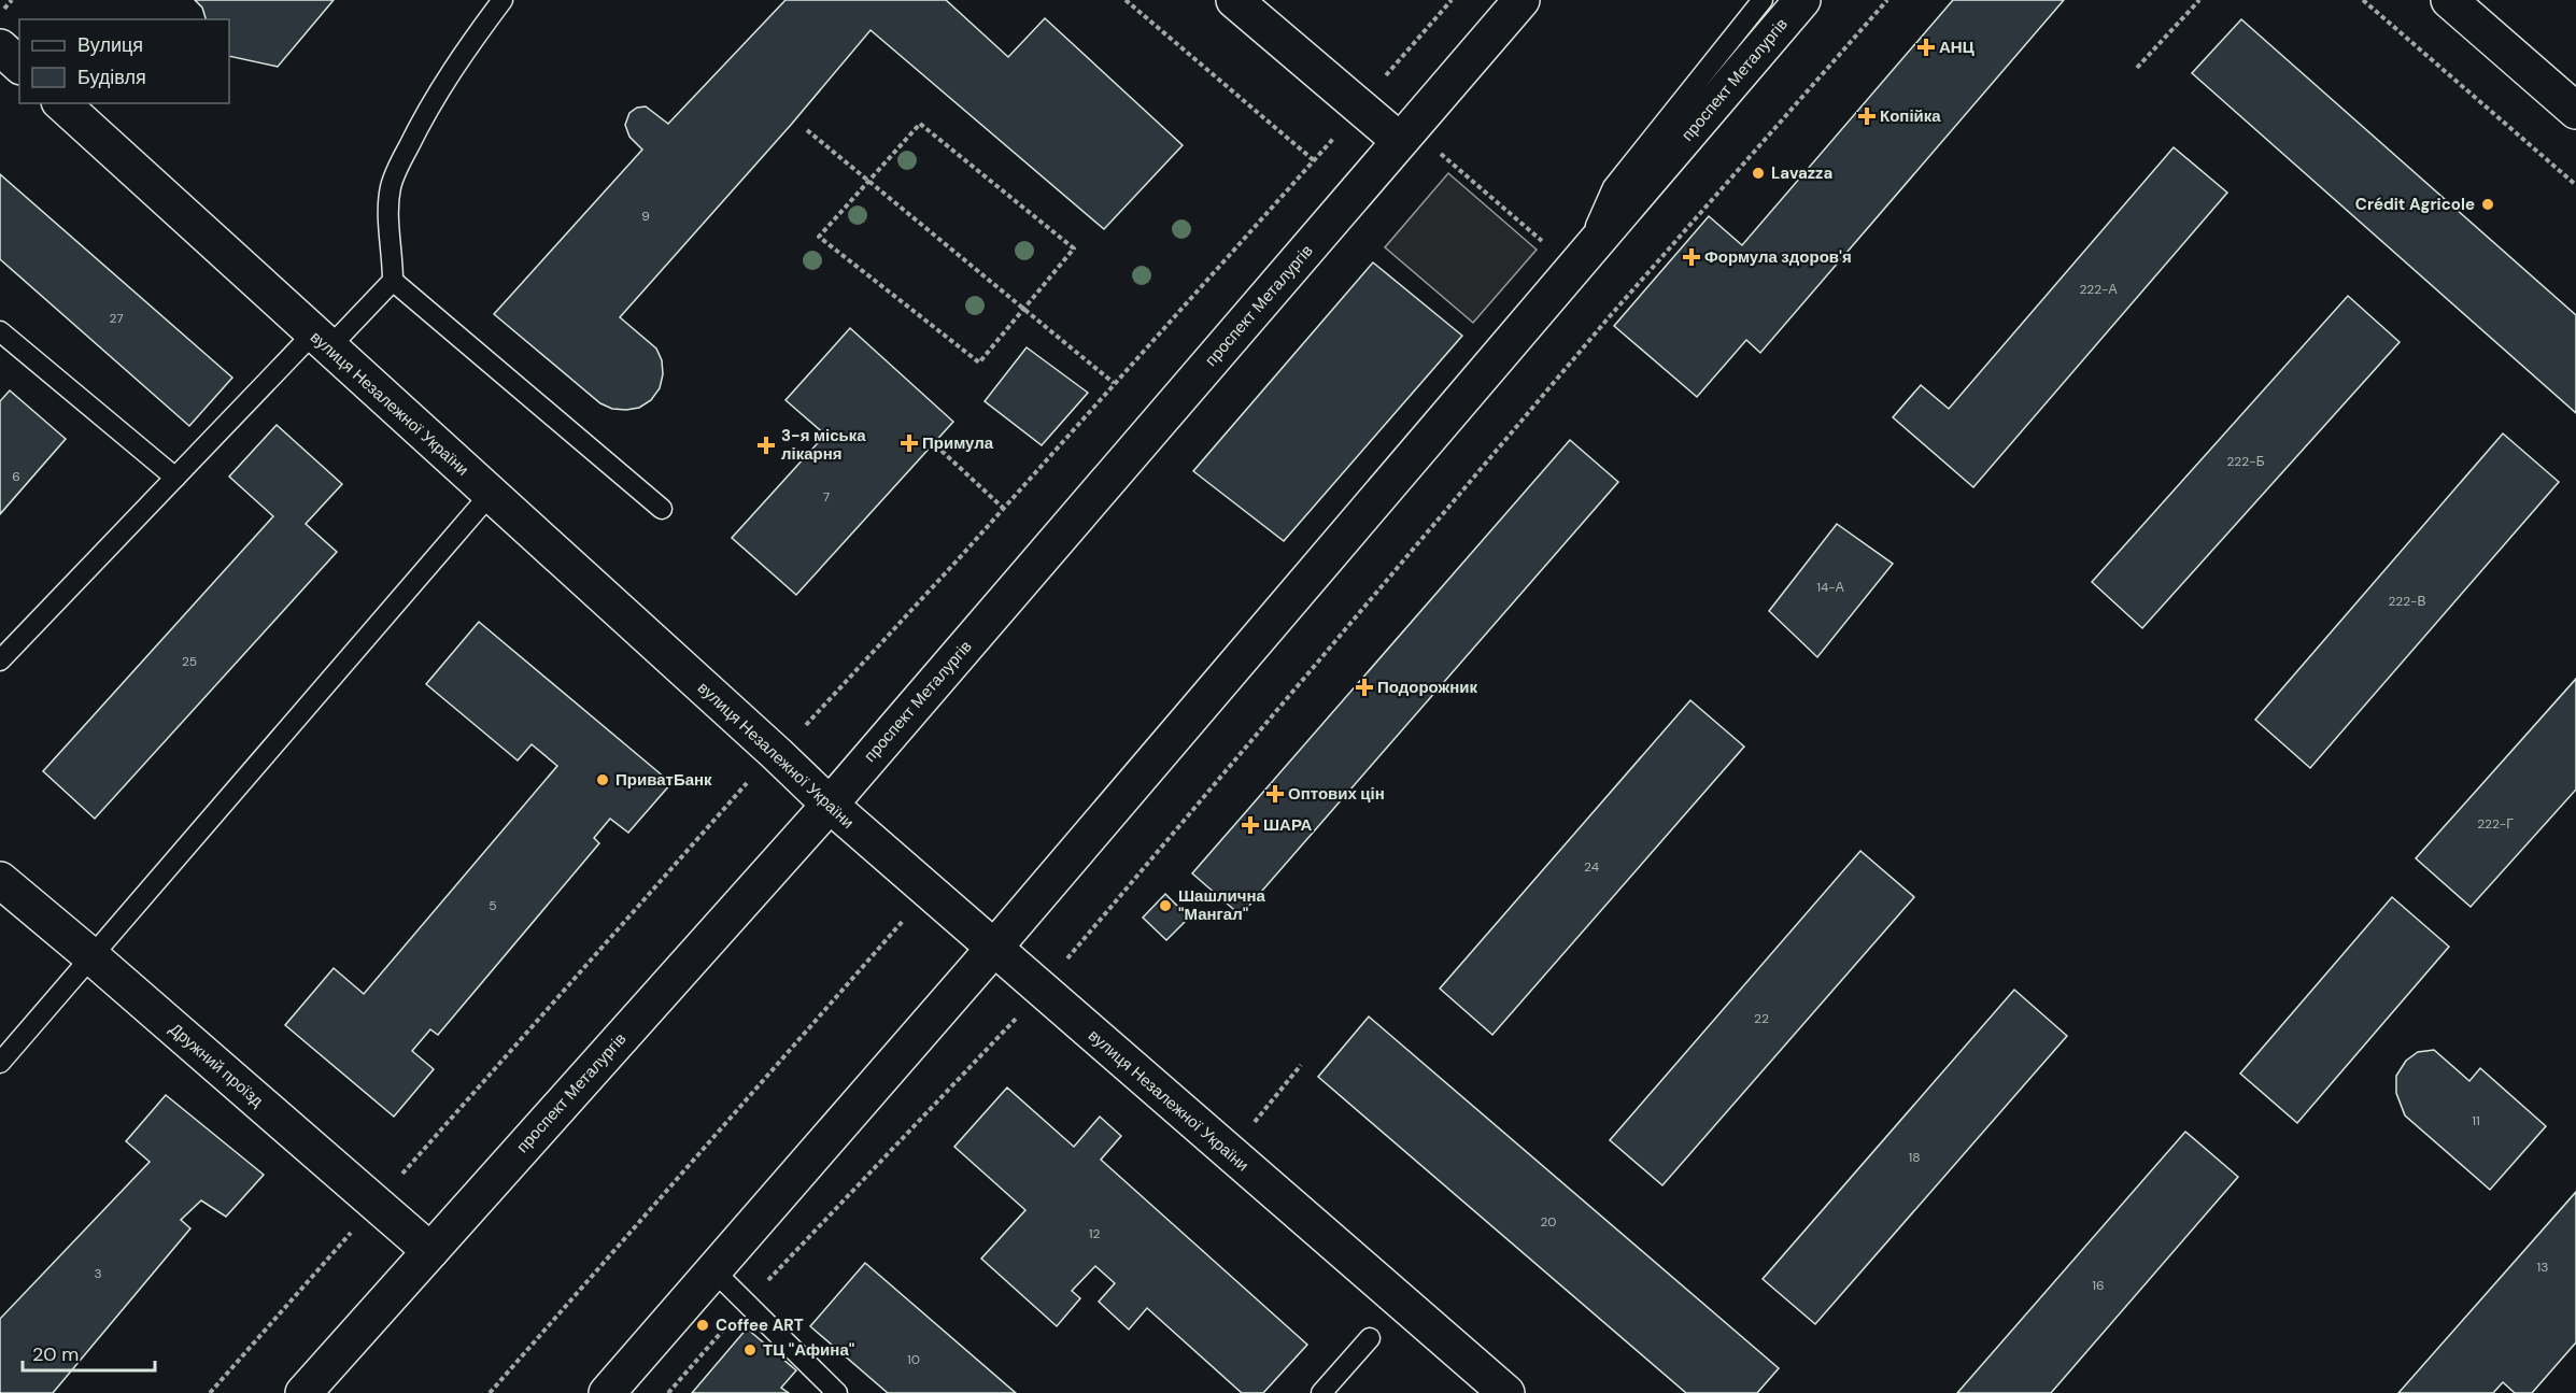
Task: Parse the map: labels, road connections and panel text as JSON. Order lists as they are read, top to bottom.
{
  "streets": {
    "main road": ["проспект Металургів", "вулиця Незалежної України", "Дружний проїзд"]
  },
  "crossings": [
    ["проспект Металургів", "вулиця Незалежної України"],
    ["проспект Металургів", "Дружний проїзд"]
  ],
  "places": {
    "health": [
      "АНЦ",
      "Копійка",
      "Формула здоров'я",
      "Примула",
      "3-я міська лікарня",
      "Подорожник",
      "Оптових цін",
      "ШАРА"
    ],
    "other": [
      "Lavazza",
      "Crédit Agricole",
      "ПриватБанк",
      "Шашлична \"Мангал\"",
      "Coffee ART",
      "ТЦ \"Афина\""
    ]
  },
  "house_numbers": [
    "9",
    "222-А",
    "27",
    "222-Б",
    "6",
    "7",
    "14-А",
    "222-В",
    "25",
    "222-Г",
    "24",
    "5",
    "22",
    "11",
    "18",
    "20",
    "12",
    "13",
    "3",
    "16",
    "10"
  ],
  "legend": ["Вулиця", "Будівля"],
  "scale_bar": "20 m"
}
